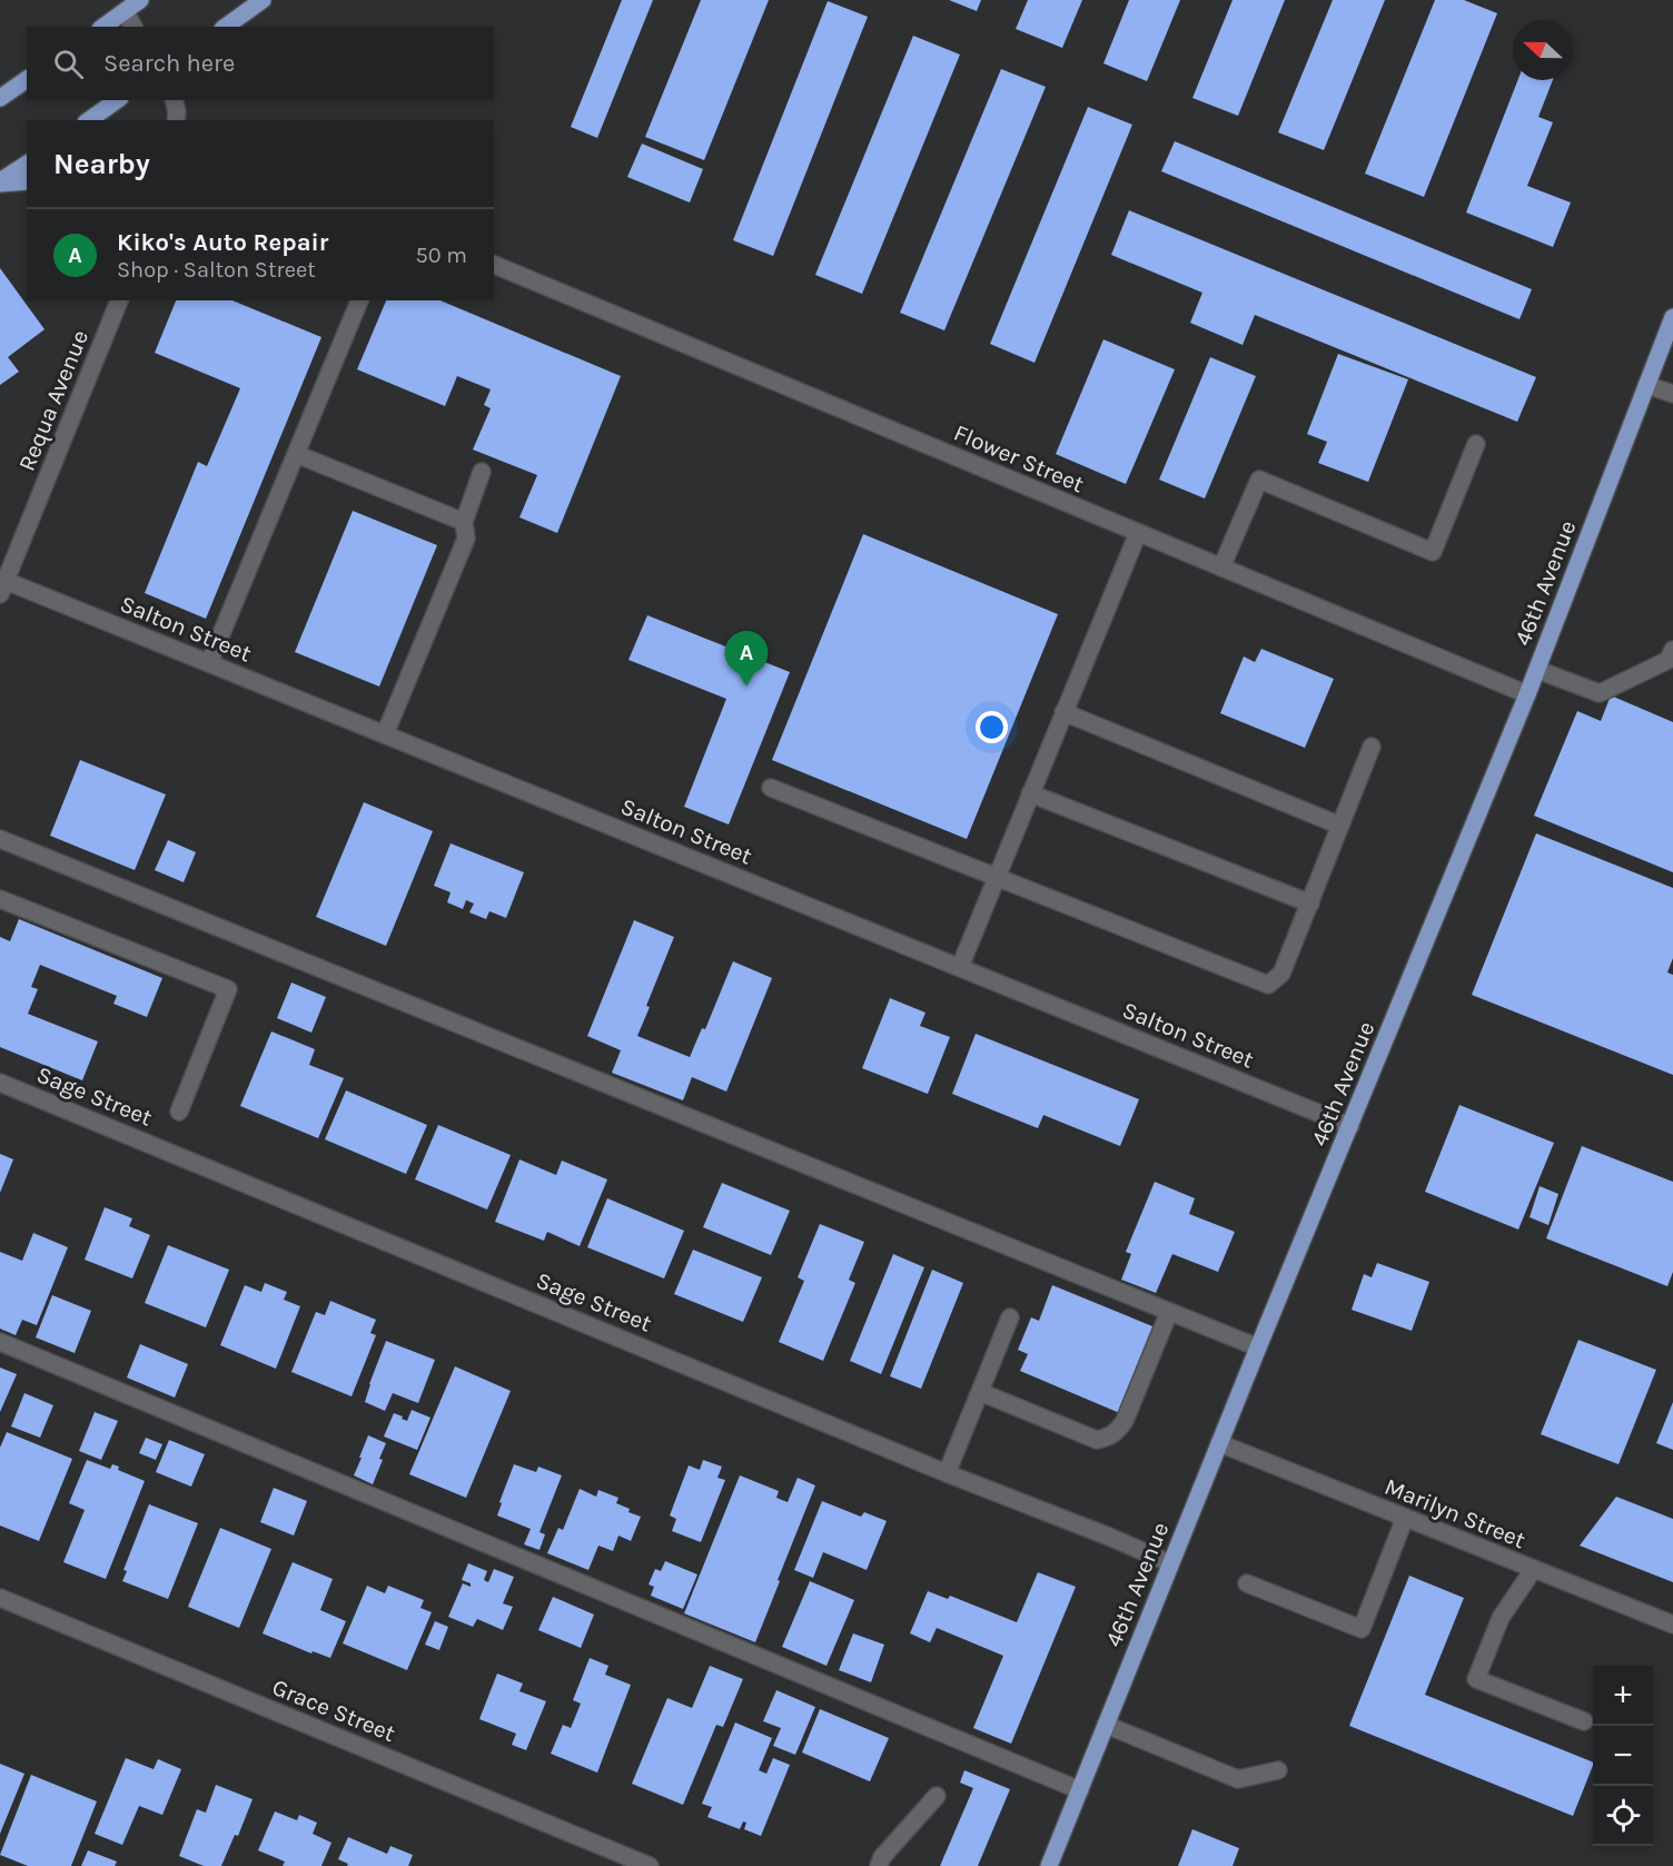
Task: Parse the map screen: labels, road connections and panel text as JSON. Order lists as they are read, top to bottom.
{
  "streets": {
    "main road": ["46th Avenue"],
    "street": [
      "Requa Avenue",
      "Flower Street",
      "Salton Street",
      "Sage Street",
      "Marilyn Street",
      "Grace Street"
    ]
  },
  "crossings": [
    ["Requa Avenue", "Salton Street"],
    ["Flower Street", "46th Avenue"],
    ["46th Avenue", "Salton Street"],
    ["46th Avenue", "Sage Street"],
    ["46th Avenue", "Marilyn Street"]
  ],
  "north": "left",
  "page": {
    "search": "Search here",
    "heading": "Nearby",
    "list": [
      {
        "mark": "A",
        "name": "Kiko's Auto Repair",
        "note": "Shop · Salton Street",
        "value": "50 m"
      }
    ],
    "pins": "A",
    "map_buttons": ["+", "−"]
  }
}
